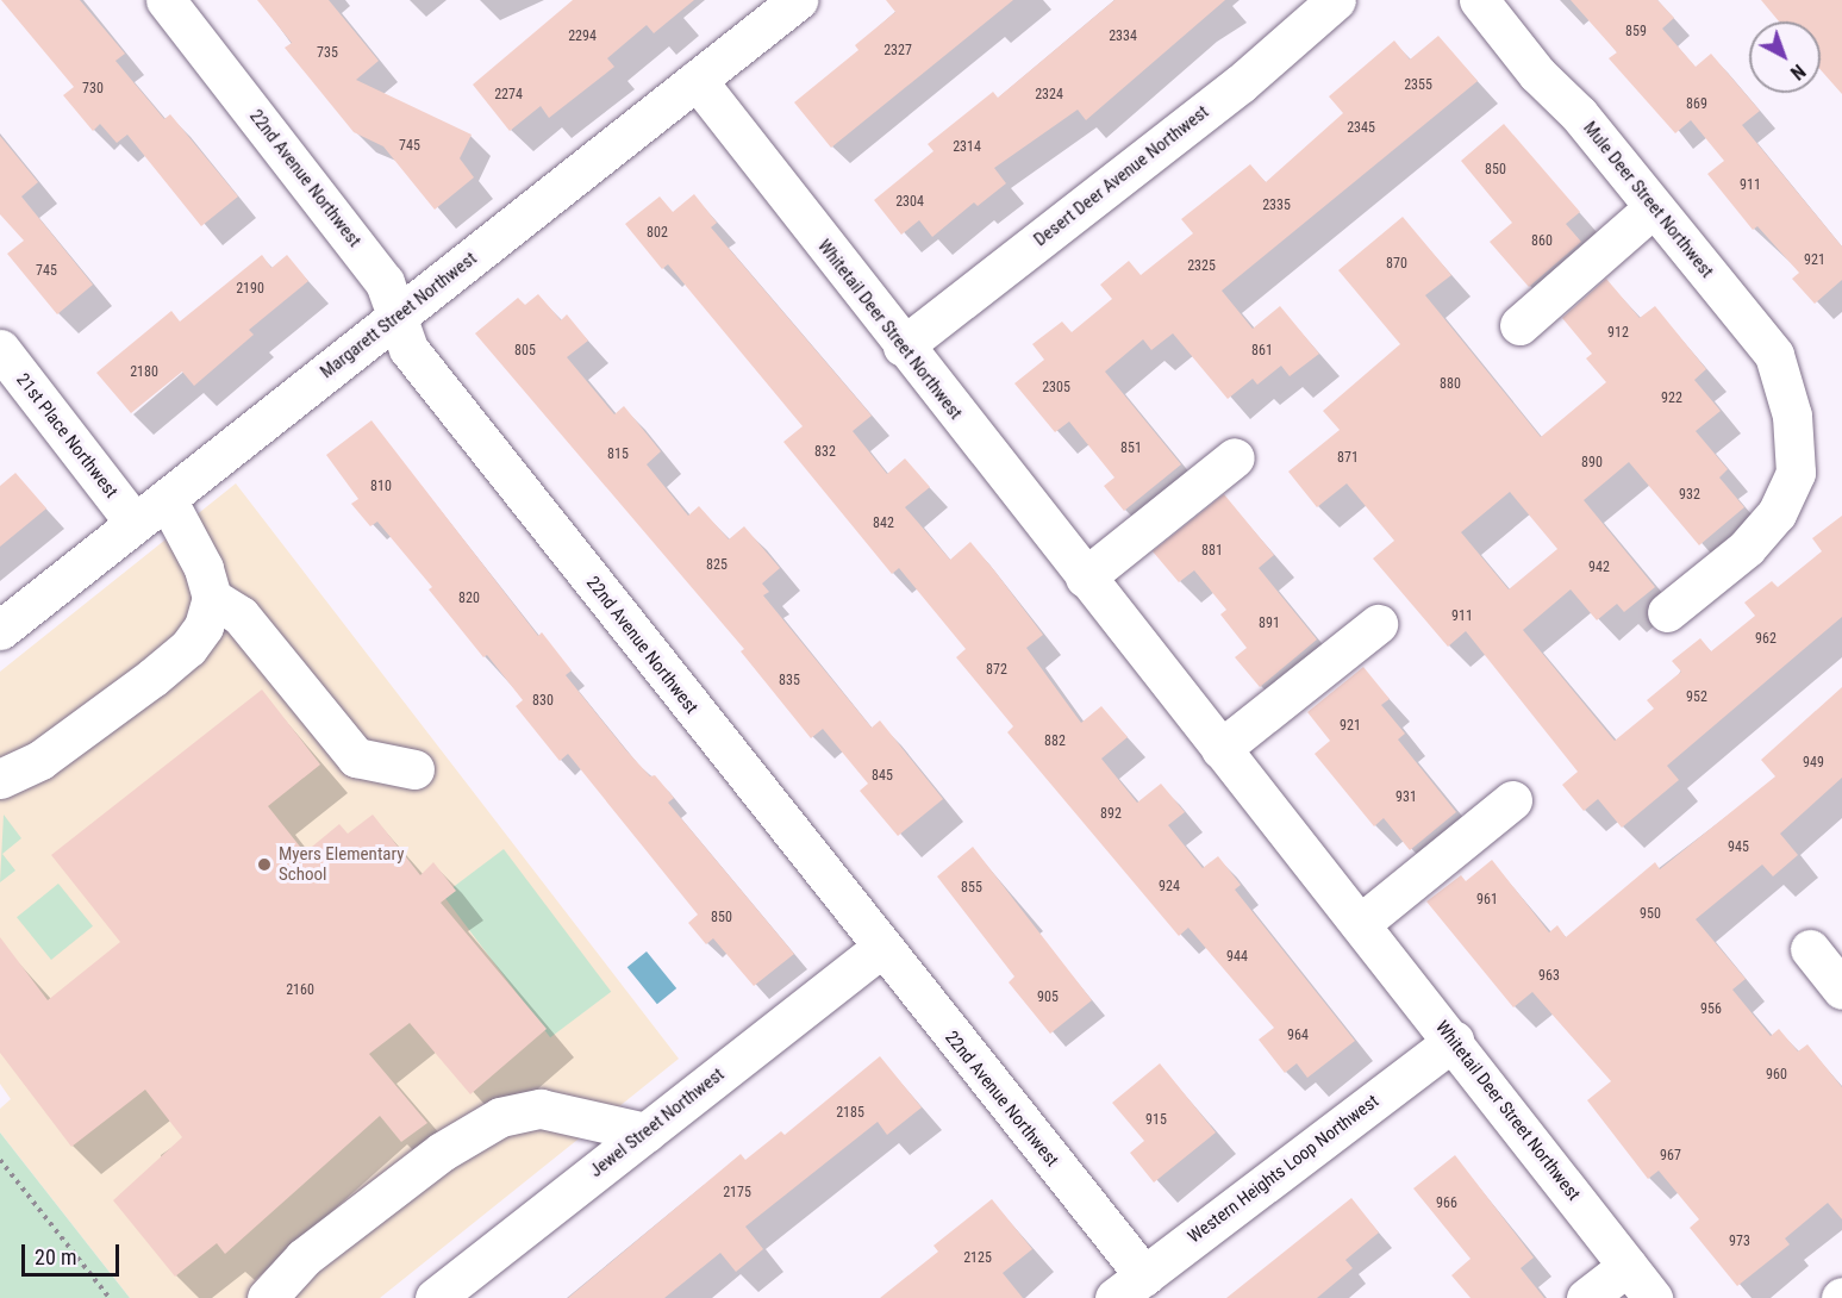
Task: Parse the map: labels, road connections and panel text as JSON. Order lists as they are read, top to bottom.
{
  "streets": {
    "street": [
      "Desert Deer Avenue Northwest",
      "22nd Avenue Northwest",
      "Mule Deer Street Northwest",
      "Margarett Street Northwest",
      "Whitetail Deer Street Northwest",
      "21st Place Northwest",
      "Jewel Street Northwest",
      "Western Heights Loop Northwest"
    ]
  },
  "crossings": [
    ["Desert Deer Avenue Northwest", "Whitetail Deer Street Northwest"],
    ["22nd Avenue Northwest", "Margarett Street Northwest"],
    ["22nd Avenue Northwest", "Jewel Street Northwest"],
    ["22nd Avenue Northwest", "Western Heights Loop Northwest"],
    ["Margarett Street Northwest", "Whitetail Deer Street Northwest"],
    ["Margarett Street Northwest", "21st Place Northwest"],
    ["Whitetail Deer Street Northwest", "Western Heights Loop Northwest"]
  ],
  "places": ["Myers Elementary School"],
  "house_numbers": [
    "859",
    "2294",
    "2334",
    "2327",
    "735",
    "2355",
    "730",
    "2274",
    "2324",
    "869",
    "2345",
    "745",
    "2314",
    "850",
    "911",
    "2304",
    "2335",
    "802",
    "860",
    "921",
    "870",
    "2325",
    "745",
    "2190",
    "912",
    "805",
    "861",
    "2180",
    "880",
    "2305",
    "922",
    "851",
    "832",
    "815",
    "871",
    "890",
    "810",
    "932",
    "842",
    "881",
    "825",
    "942",
    "820",
    "911",
    "891",
    "962",
    "872",
    "835",
    "952",
    "830",
    "921",
    "882",
    "949",
    "845",
    "931",
    "892",
    "945",
    "924",
    "855",
    "961",
    "950",
    "850",
    "944",
    "963",
    "2160",
    "905",
    "956",
    "964",
    "960",
    "2185",
    "915",
    "967",
    "2175",
    "966",
    "973",
    "2125"
  ],
  "scale_bar": "20 m",
  "north": "bottom right"
}
